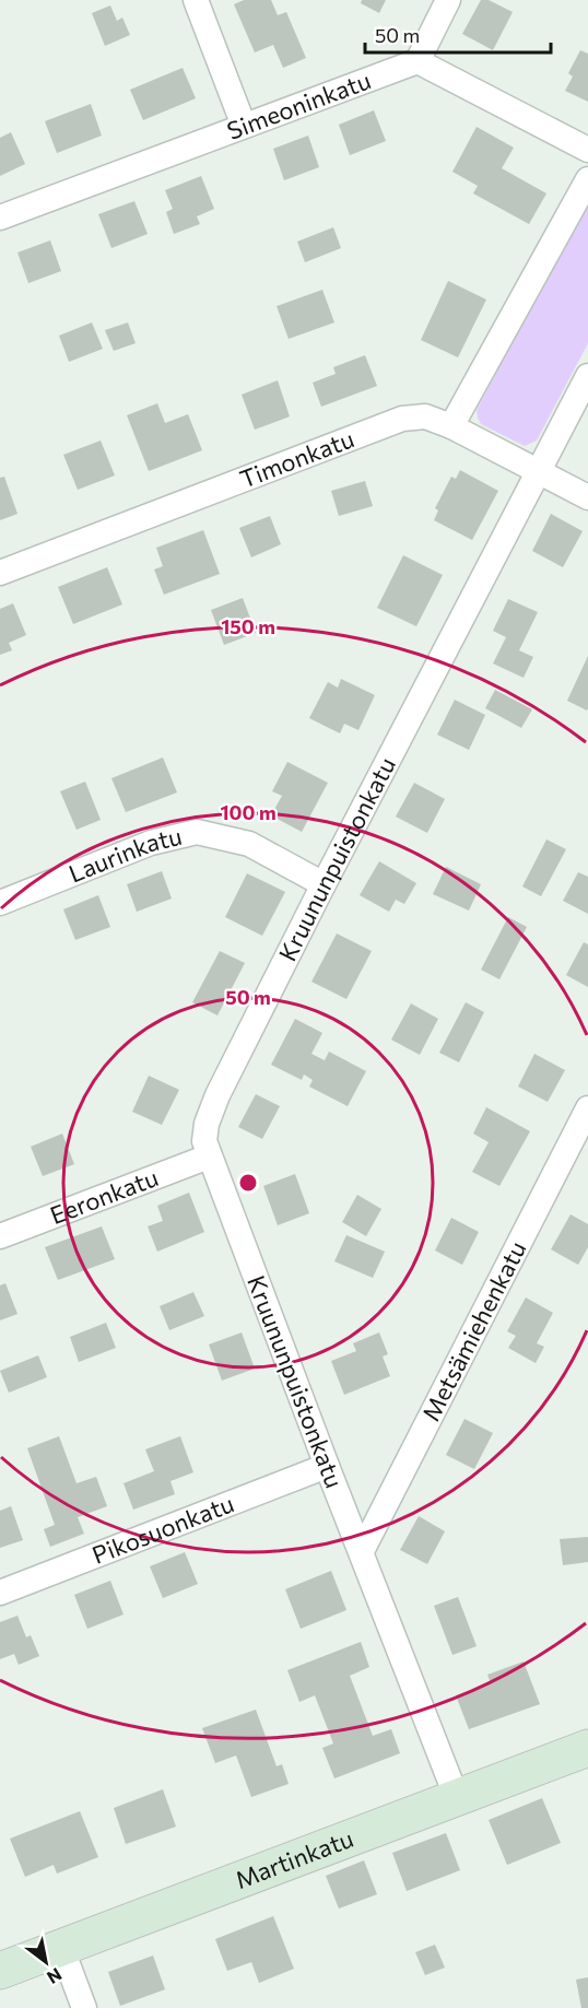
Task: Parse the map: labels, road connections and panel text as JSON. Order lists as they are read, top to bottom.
{
  "streets": {
    "street": [
      "Simeoninkatu",
      "Timonkatu",
      "Laurinkatu",
      "Kruununpuistonkatu",
      "Eeronkatu",
      "Metsämiehenkatu",
      "Pikosuonkatu",
      "Martinkatu"
    ]
  },
  "crossings": [
    ["Timonkatu", "Kruununpuistonkatu"],
    ["Laurinkatu", "Kruununpuistonkatu"],
    ["Kruununpuistonkatu", "Eeronkatu"],
    ["Kruununpuistonkatu", "Metsämiehenkatu"],
    ["Kruununpuistonkatu", "Pikosuonkatu"],
    ["Kruununpuistonkatu", "Martinkatu"]
  ],
  "scale_bar": "50 m",
  "north": "bottom right",
  "rings": ["150 m", "100 m", "50 m"]
}
